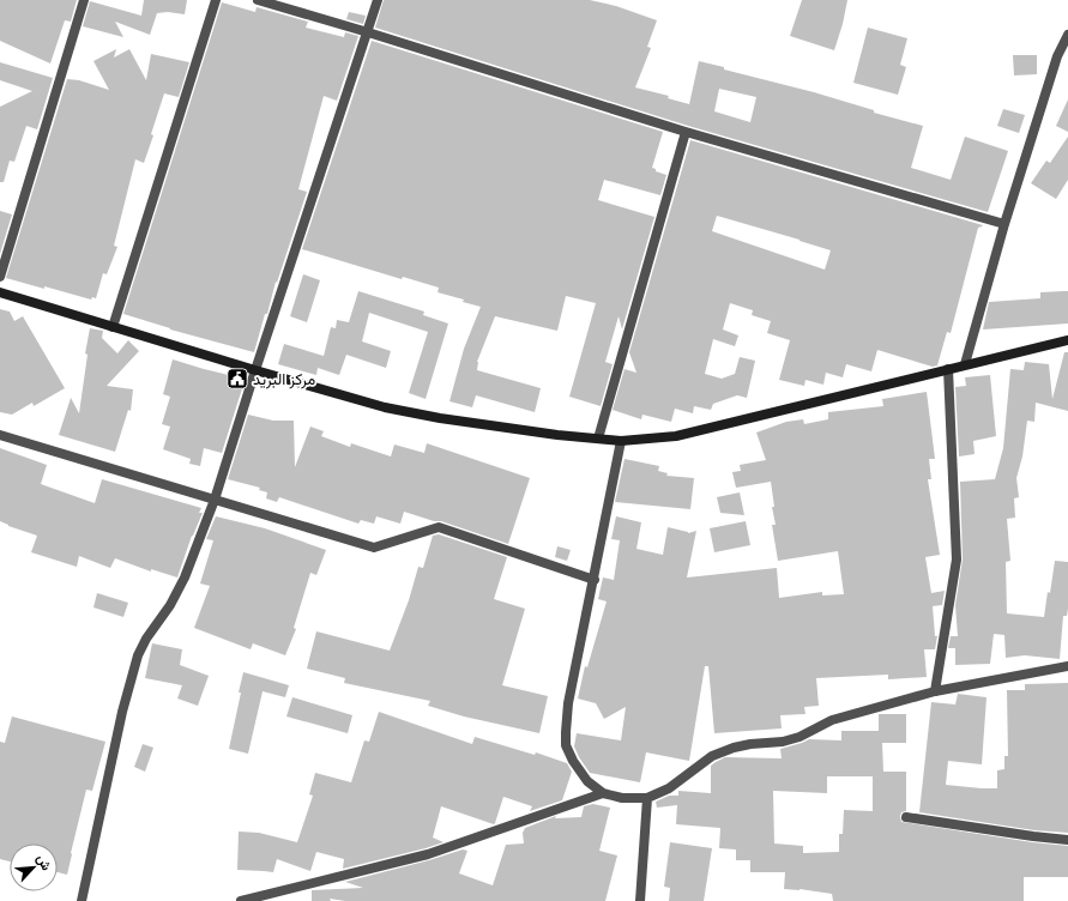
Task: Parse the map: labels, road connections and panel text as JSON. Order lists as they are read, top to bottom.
{
  "places": {
    "public building": ["مركز البريد"]
  },
  "north": "top right"
}
